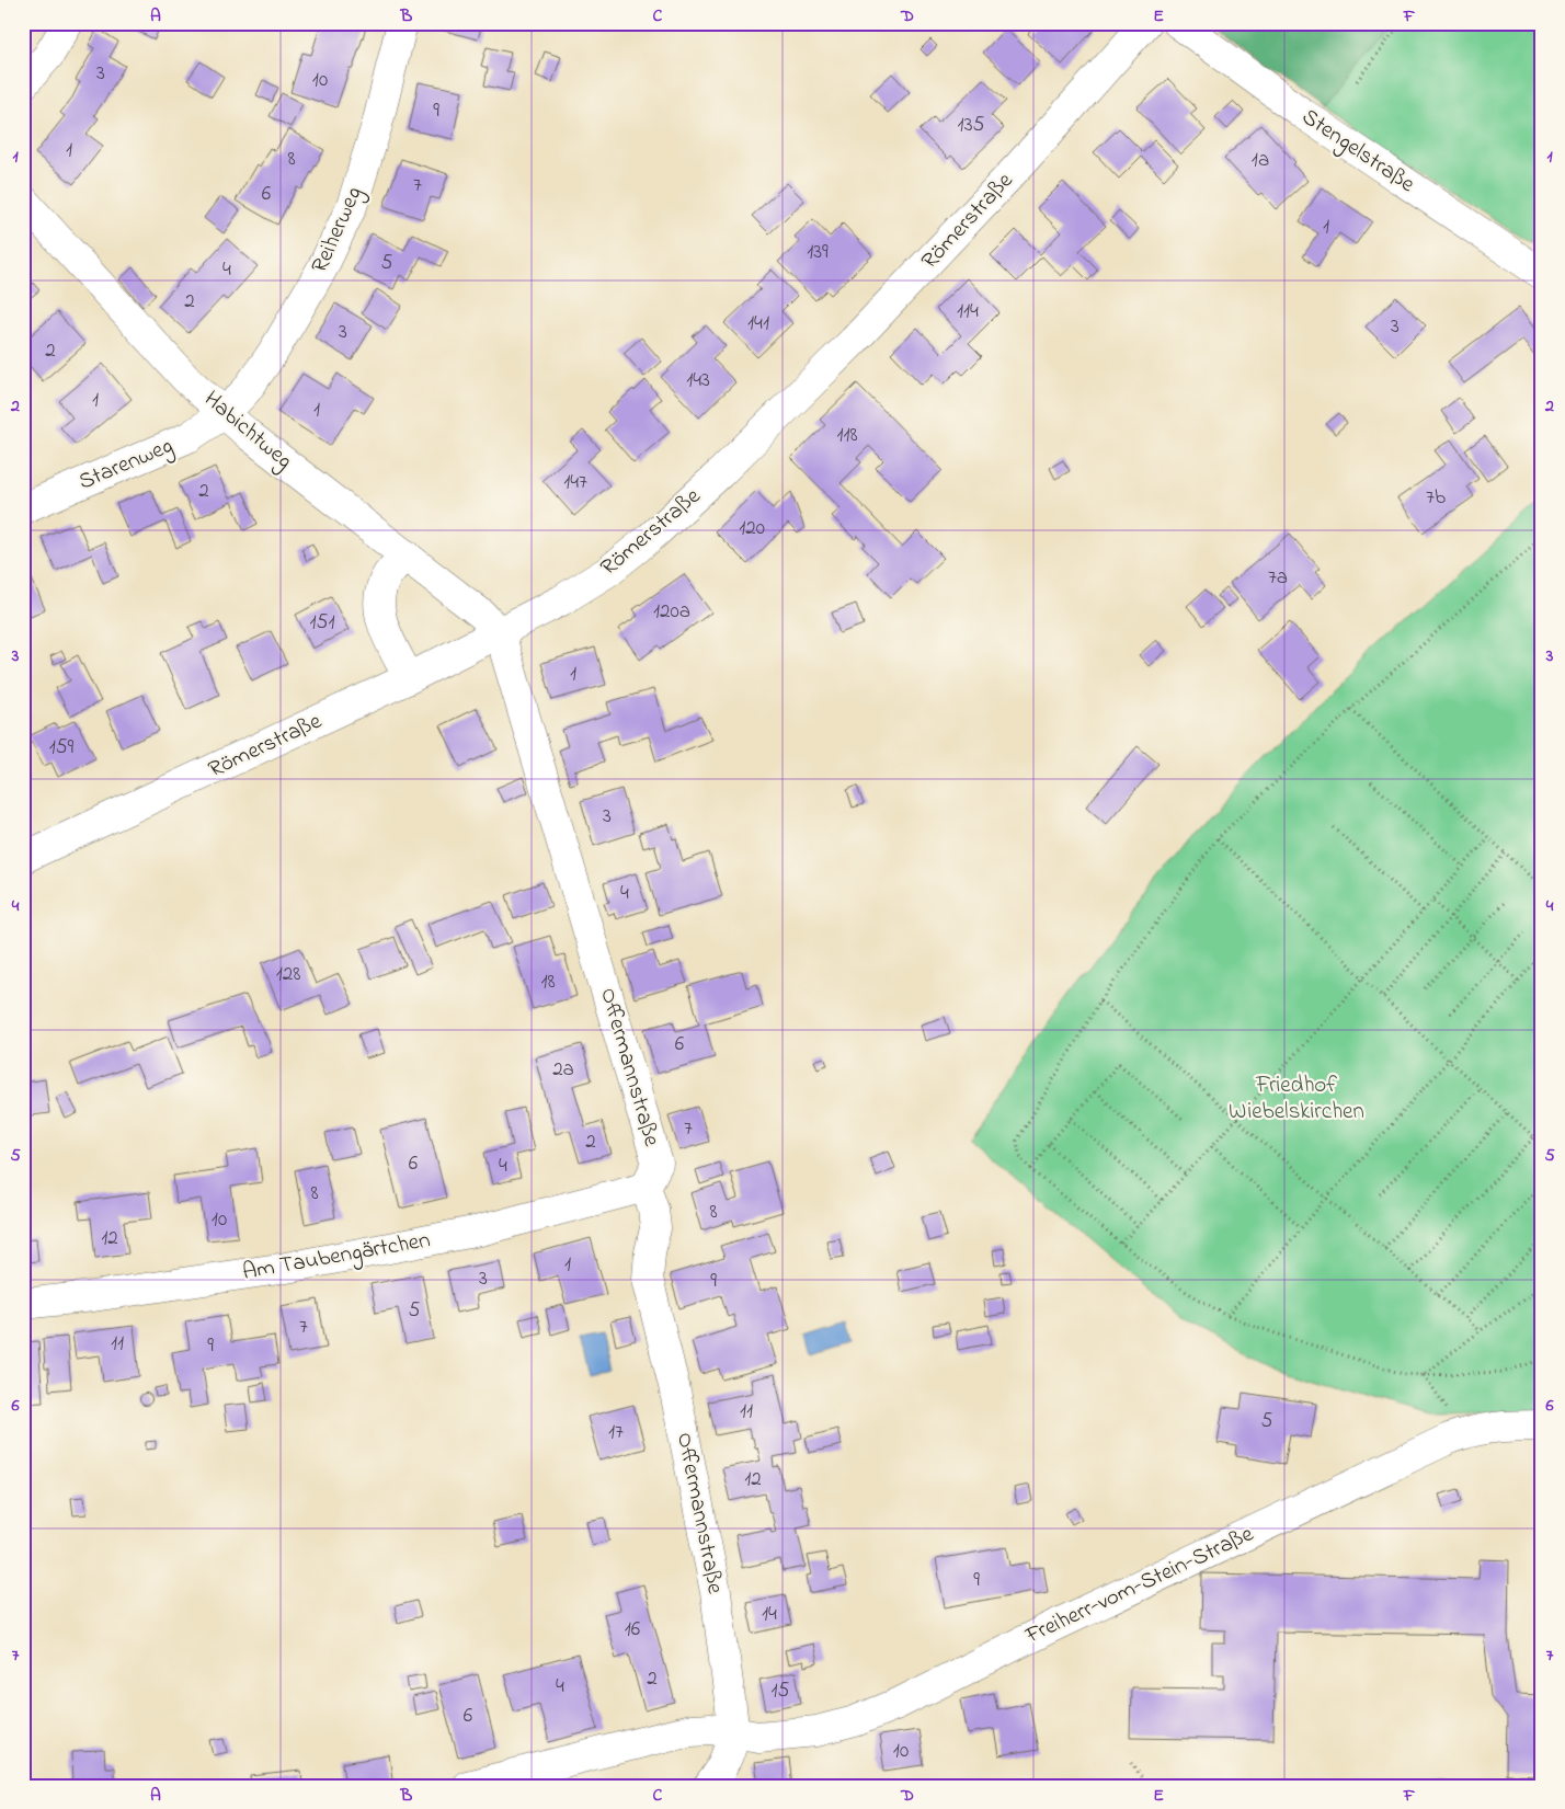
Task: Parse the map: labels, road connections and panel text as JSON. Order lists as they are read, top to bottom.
{
  "streets": {
    "street": [
      "Stengelstraße",
      "Römerstraße",
      "Reiherweg",
      "Habichtweg",
      "Starenweg",
      "Offermannstraße",
      "Am Taubengärtchen",
      "Freiherr-vom-Stein-Straße"
    ]
  },
  "crossings": [
    ["Römerstraße", "Habichtweg"],
    ["Römerstraße", "Offermannstraße"],
    ["Reiherweg", "Habichtweg"],
    ["Reiherweg", "Starenweg"],
    ["Habichtweg", "Starenweg"],
    ["Habichtweg", "Offermannstraße"],
    ["Offermannstraße", "Am Taubengärtchen"],
    ["Offermannstraße", "Freiherr-vom-Stein-Straße"]
  ],
  "parks": ["Friedhof Wiebelskirchen"],
  "house_numbers": [
    "3",
    "10",
    "9",
    "135",
    "1",
    "8",
    "1a",
    "7",
    "6",
    "1",
    "139",
    "5",
    "4",
    "2",
    "114",
    "141",
    "3",
    "3",
    "2",
    "143",
    "1",
    "1",
    "118",
    "147",
    "2",
    "7b",
    "120",
    "7a",
    "120a",
    "151",
    "1",
    "159",
    "3",
    "4",
    "128",
    "18",
    "6",
    "2a",
    "7",
    "2",
    "6",
    "4",
    "8",
    "8",
    "10",
    "12",
    "1",
    "3",
    "9",
    "5",
    "7",
    "11",
    "9",
    "11",
    "5",
    "17",
    "12",
    "9",
    "14",
    "16",
    "2",
    "4",
    "15",
    "6",
    "10"
  ],
  "grid": {
    "columns": [
      "A",
      "B",
      "C",
      "D",
      "E",
      "F"
    ],
    "rows": [
      "1",
      "2",
      "3",
      "4",
      "5",
      "6",
      "7"
    ]
  }
}
